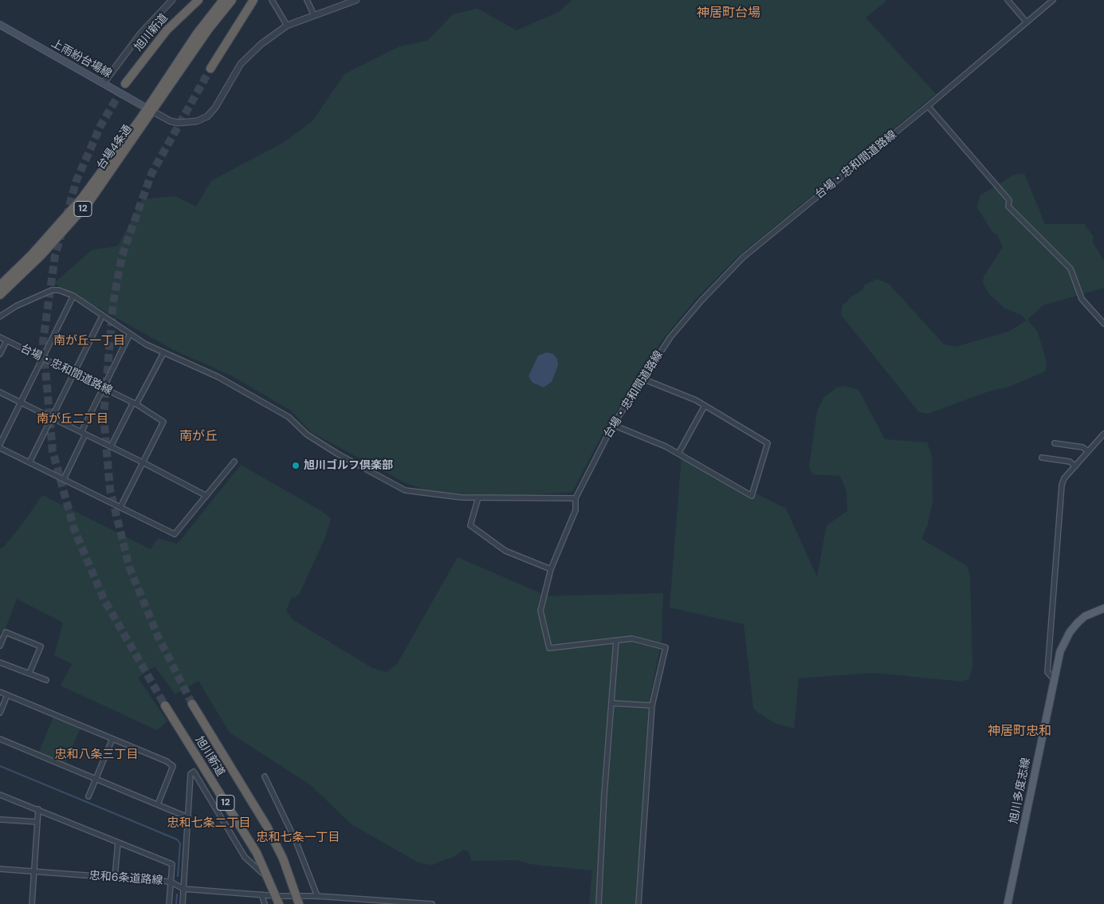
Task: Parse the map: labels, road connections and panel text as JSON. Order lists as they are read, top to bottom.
{
  "streets": {
    "highway": ["旭川新道", "台場4条通", "12"],
    "main road": ["上雨紛台場線", "旭川多度志線"],
    "street": ["台場・忠和間道路線", "忠和6条道路線"]
  },
  "crossings": [
    ["旭川新道", "忠和6条道路線"],
    ["上雨紛台場線", "台場4条通"]
  ],
  "districts": [
    "神居町台場",
    "南が丘一丁目",
    "南が丘二丁目",
    "南が丘",
    "神居町忠和",
    "忠和八条三丁目",
    "忠和七条二丁目",
    "忠和七条一丁目"
  ],
  "places": ["旭川ゴルフ倶楽部"]
}
